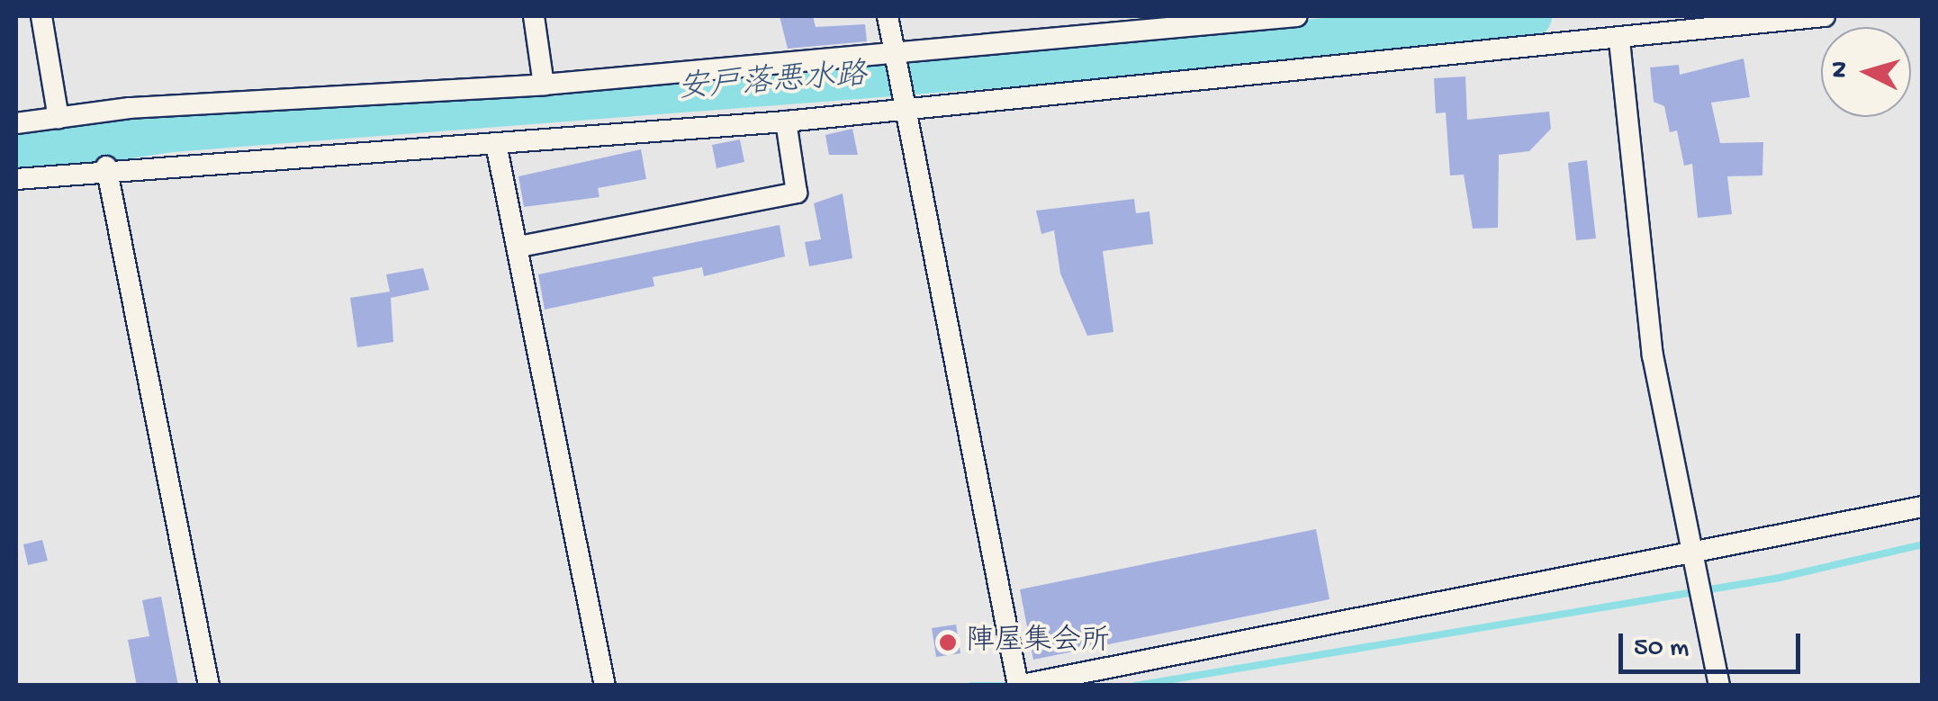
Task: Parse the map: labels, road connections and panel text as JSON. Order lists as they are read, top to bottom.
{
  "water": ["安戸落悪水路"],
  "places": ["陣屋集会所"],
  "scale_bar": "50 m",
  "north": "left"
}
